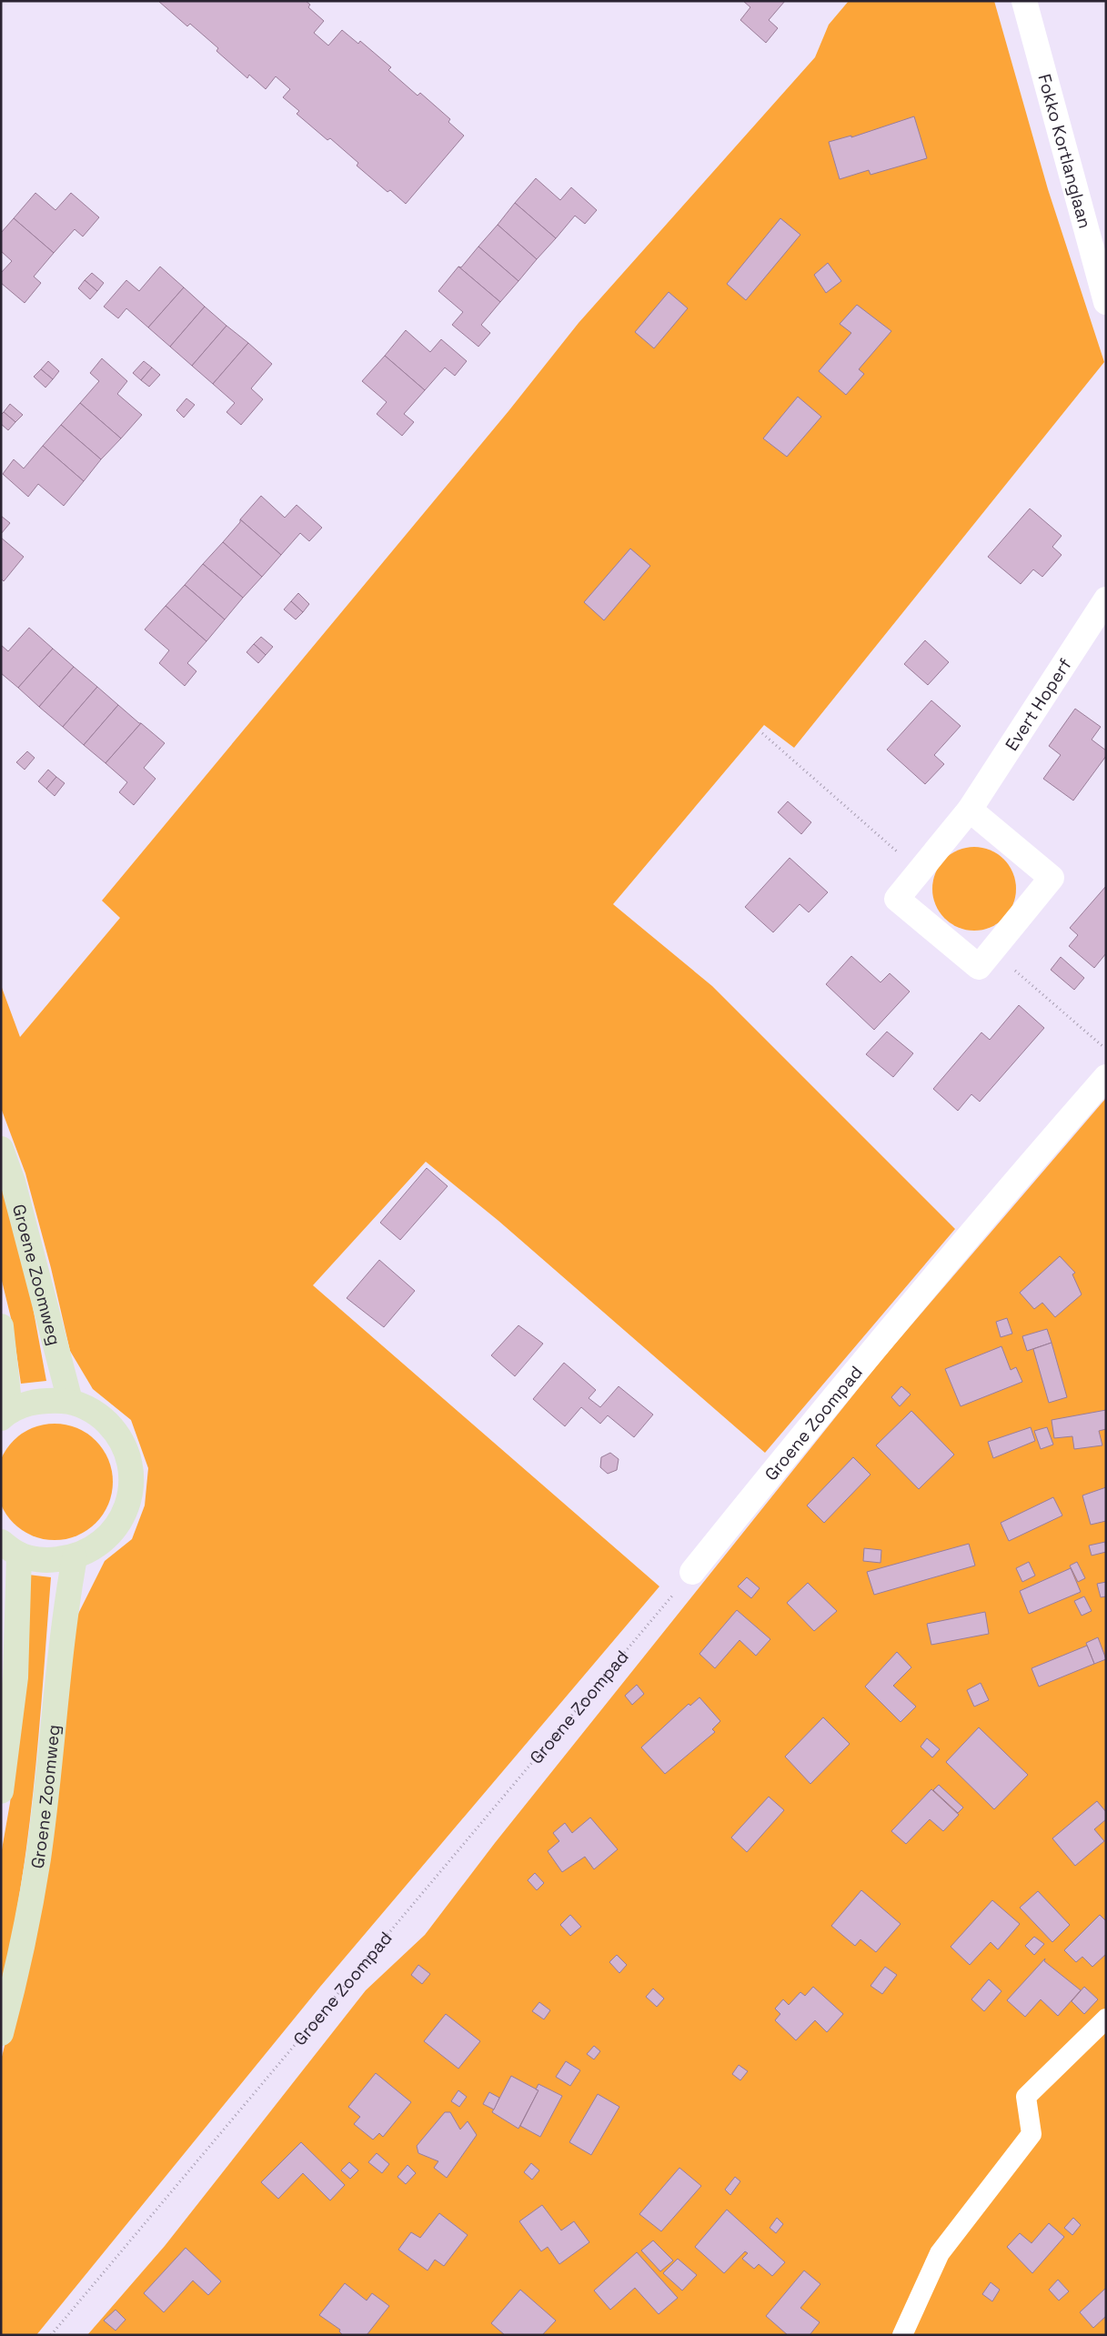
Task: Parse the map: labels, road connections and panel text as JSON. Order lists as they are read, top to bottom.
{
  "streets": {
    "main road": ["Groene Zoomweg"],
    "street": ["Fokko Kortlanglaan", "Evert Hoperf", "Groene Zoompad"]
  }
}
